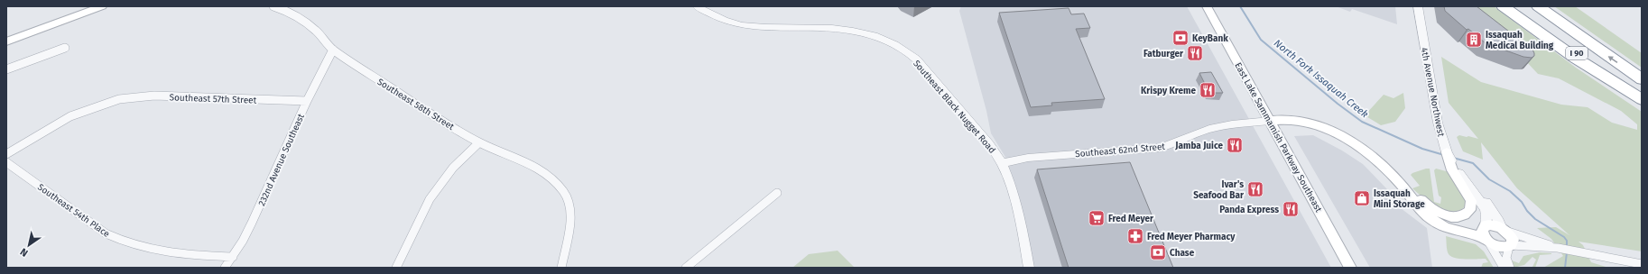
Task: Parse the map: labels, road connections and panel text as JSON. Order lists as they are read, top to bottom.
{
  "streets": {
    "highway": ["I 90"],
    "main road": ["East Lake Sammamish Parkway Southeast", "Southeast 62nd Street"],
    "street": [
      "4th Avenue Northwest",
      "Southeast 57th Street",
      "Southeast 58th Street",
      "Southeast Black Nugget Road",
      "232nd Avenue Southeast",
      "Southeast 54th Place"
    ]
  },
  "crossings": [
    ["Southeast 57th Street", "232nd Avenue Southeast"],
    ["Southeast 58th Street", "232nd Avenue Southeast"],
    ["Southeast Black Nugget Road", "Southeast 62nd Street"],
    ["East Lake Sammamish Parkway Southeast", "Southeast 62nd Street"],
    ["232nd Avenue Southeast", "Southeast 54th Place"]
  ],
  "water": ["North Fork Issaquah Creek"],
  "places": {
    "bank": ["KeyBank", "Chase"],
    "building": ["Issaquah Medical Building"],
    "restaurant": [
      "Fatburger",
      "Krispy Kreme",
      "Jamba Juice",
      "Ivar's Seafood Bar",
      "Panda Express"
    ],
    "shop": ["Issaquah Mini Storage"],
    "supermarket": ["Fred Meyer"],
    "pharmacy": ["Fred Meyer Pharmacy"]
  },
  "north": "bottom left"
}
